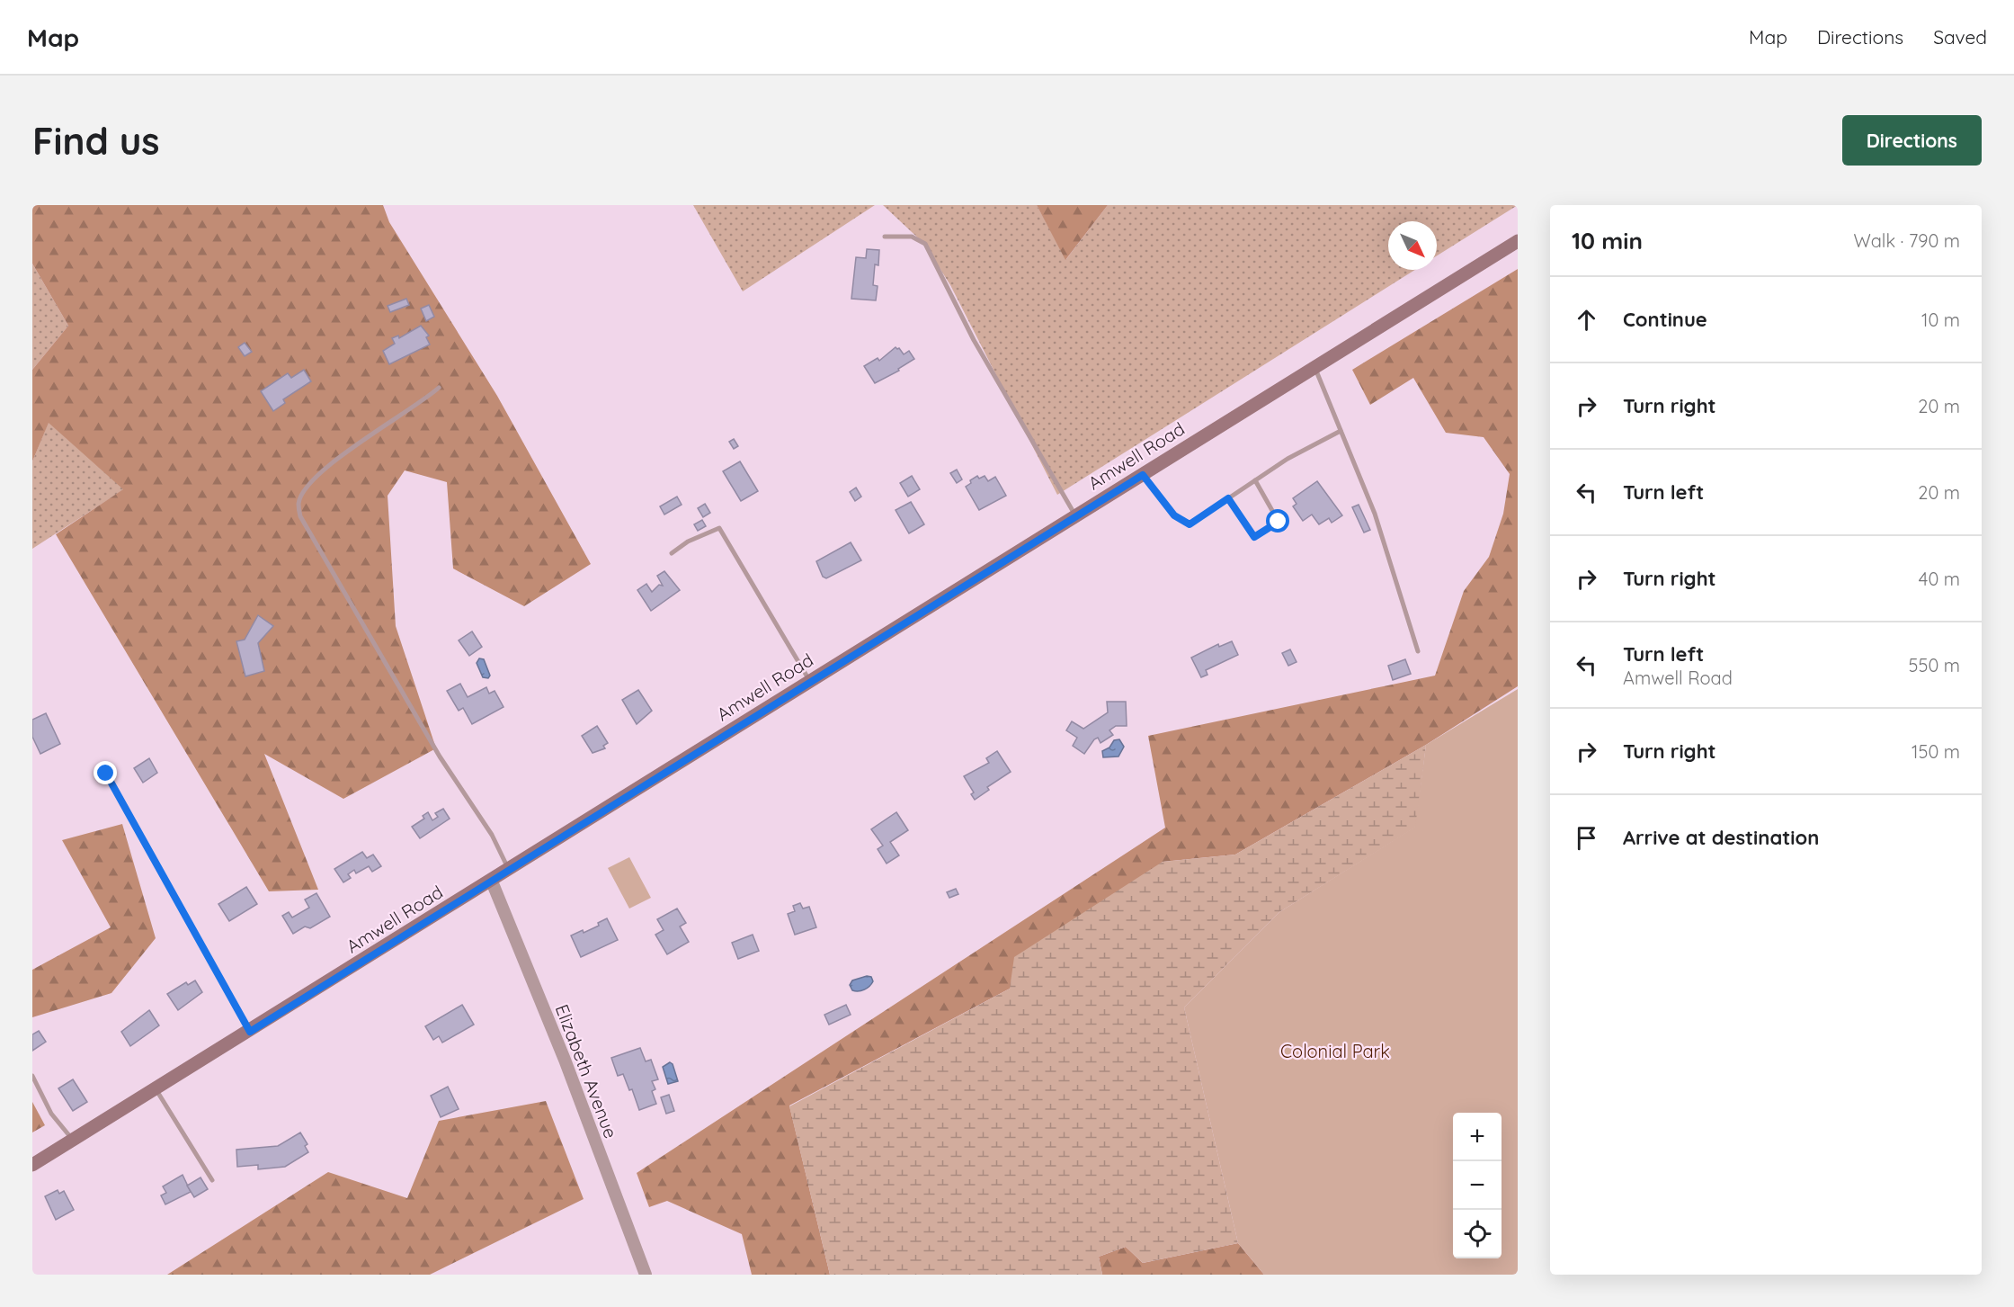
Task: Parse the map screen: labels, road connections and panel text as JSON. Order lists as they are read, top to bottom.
{
  "streets": {
    "main road": ["Amwell Road"],
    "street": ["Elizabeth Avenue"]
  },
  "crossings": [
    ["Amwell Road", "Elizabeth Avenue"]
  ],
  "parks": ["Colonial Park"],
  "north": "bottom right",
  "page": {
    "header": "Map",
    "nav": ["Map", "Directions", "Saved"],
    "buttons": "Directions",
    "title": "Find us",
    "heading": ["10 min", "Walk · 790 m"],
    "list": [
      ["Continue", "10 m"],
      ["Turn right", "20 m"],
      ["Turn left", "20 m"],
      ["Turn right", "40 m"],
      ["Turn left", "Amwell Road", "550 m"],
      ["Turn right", "150 m"],
      "Arrive at destination"
    ],
    "map_buttons": ["+", "−"]
  }
}
